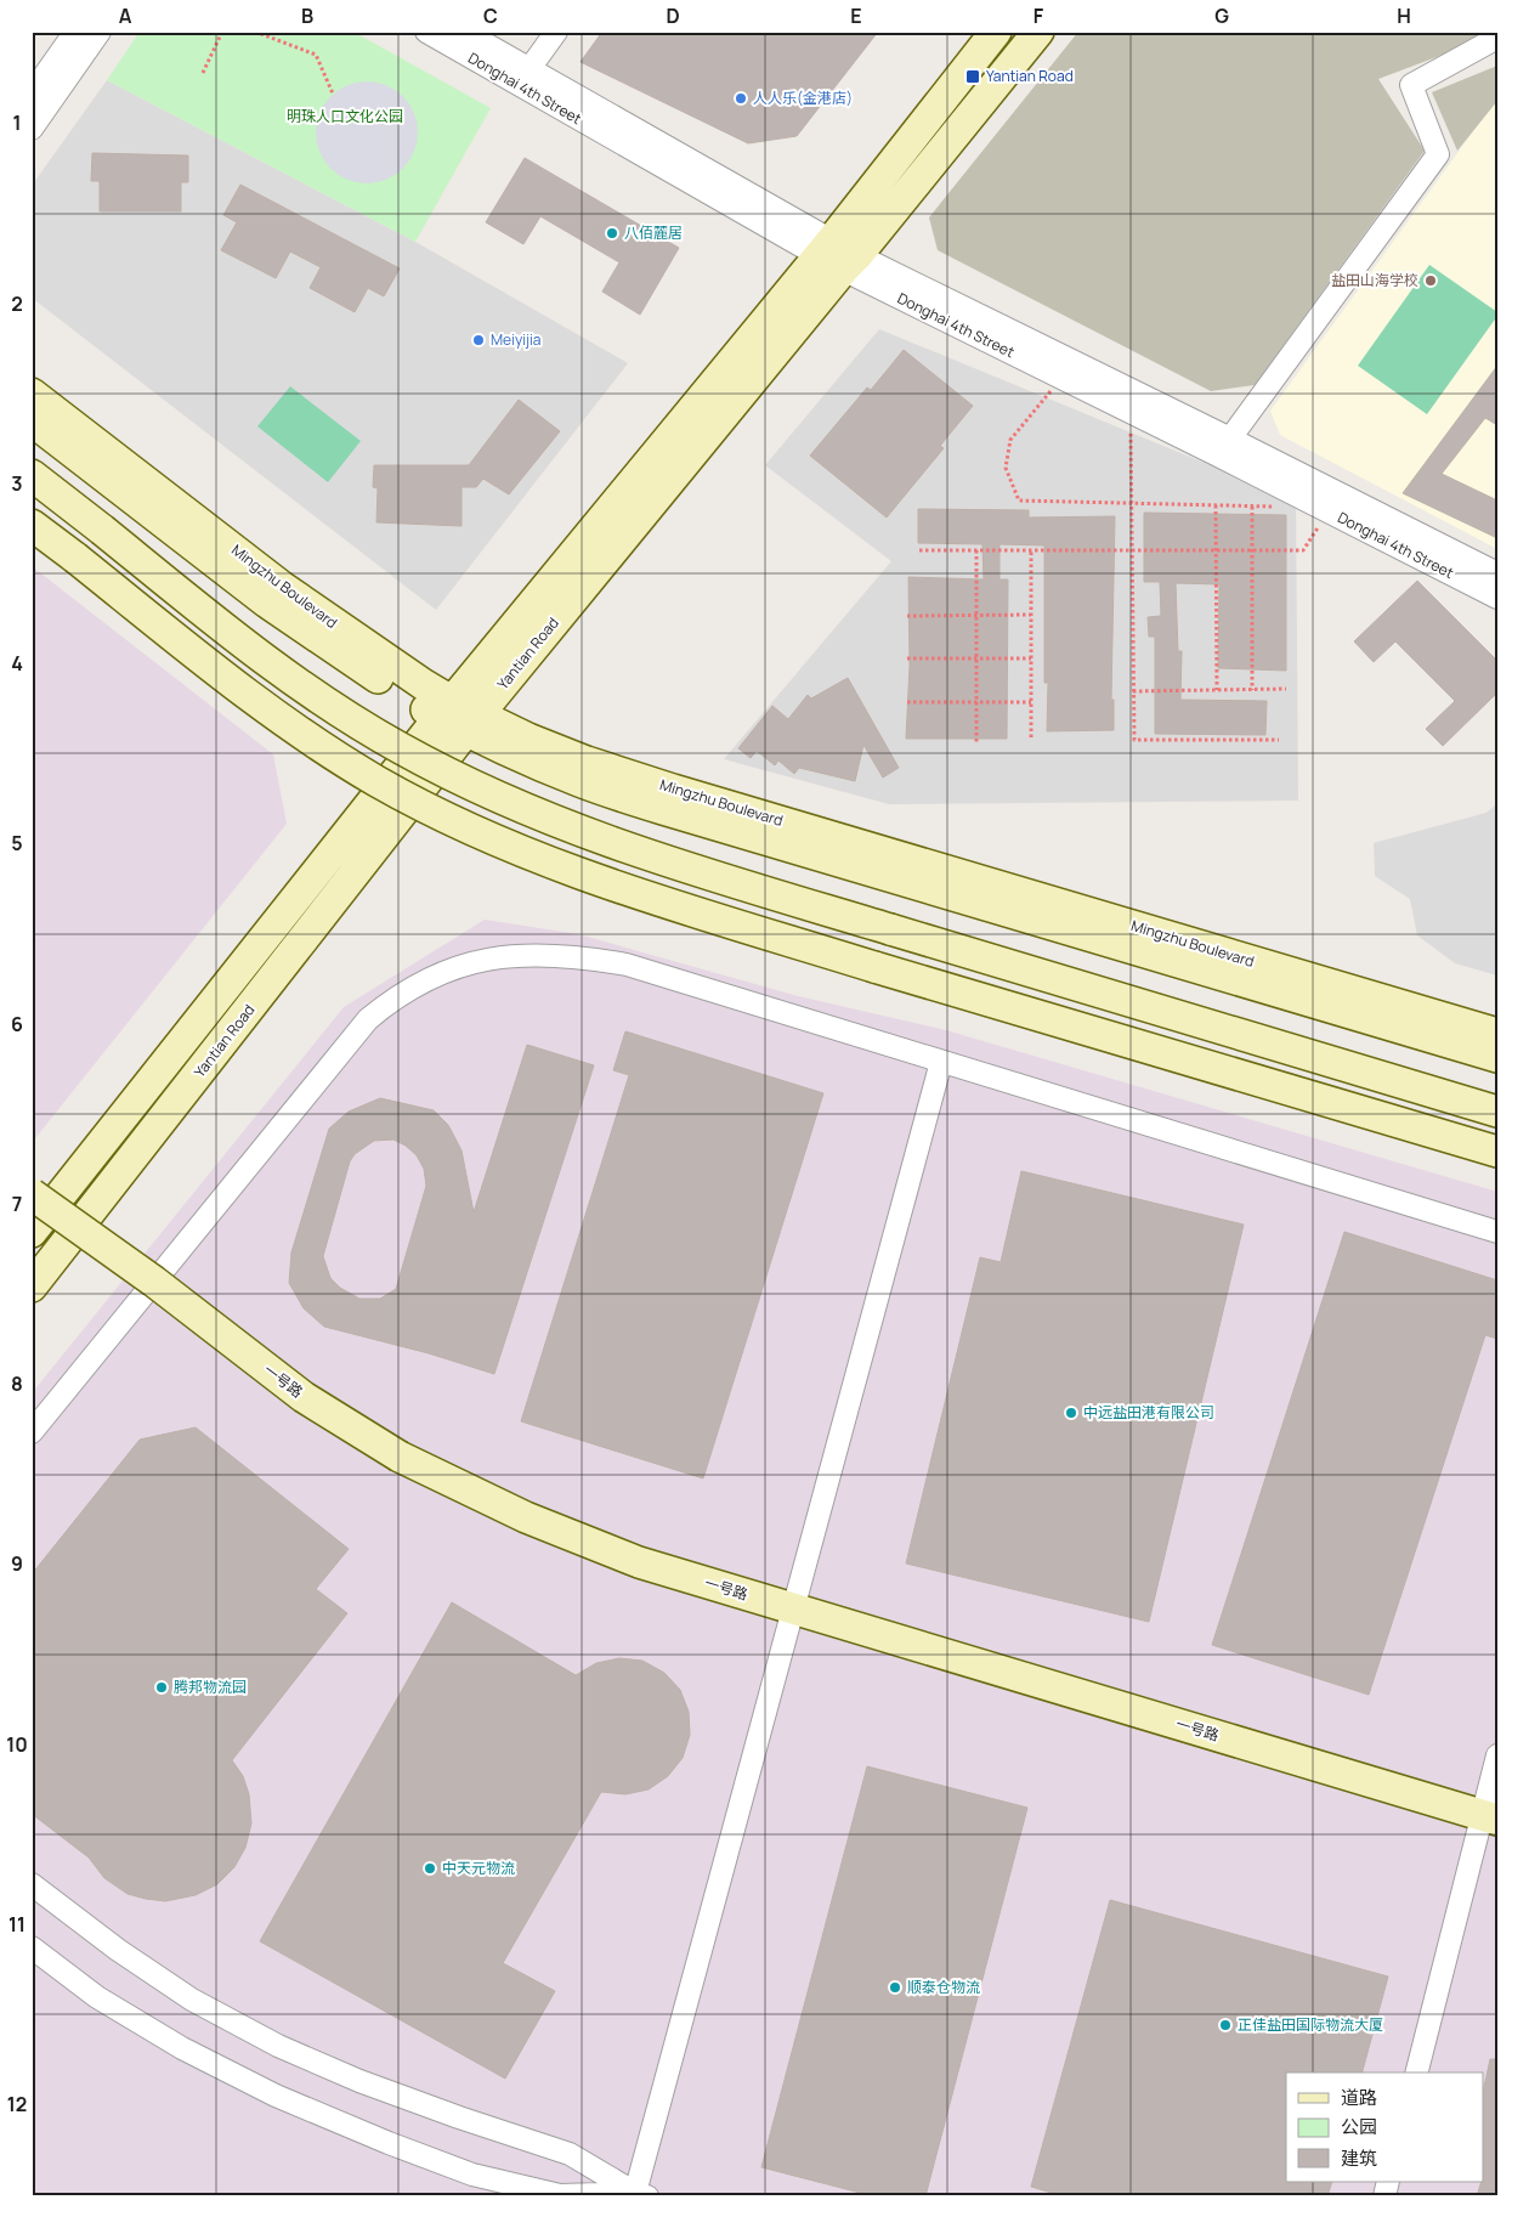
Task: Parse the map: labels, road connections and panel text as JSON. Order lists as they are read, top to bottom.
{
  "streets": {
    "street": [
      "Donghai 4th Street",
      "Mingzhu Boulevard",
      "Yantian Road",
      "一号路"
    ]
  },
  "crossings": [
    ["Donghai 4th Street", "Yantian Road"],
    ["Mingzhu Boulevard", "Yantian Road"]
  ],
  "parks": ["明珠人口文化公园"],
  "places": {
    "transit": ["Yantian Road"],
    "other": [
      "人人乐(金港店)",
      "八佰麓居",
      "盐田山海学校",
      "Meiyijia",
      "中远盐田港有限公司",
      "腾邦物流园",
      "中天元物流",
      "顺泰仓物流",
      "正佳盐田国际物流大厦"
    ]
  },
  "legend": ["道路", "公园", "建筑"],
  "grid": {
    "columns": [
      "A",
      "B",
      "C",
      "D",
      "E",
      "F",
      "G",
      "H"
    ],
    "rows": [
      "1",
      "2",
      "3",
      "4",
      "5",
      "6",
      "7",
      "8",
      "9",
      "10",
      "11",
      "12"
    ]
  }
}
